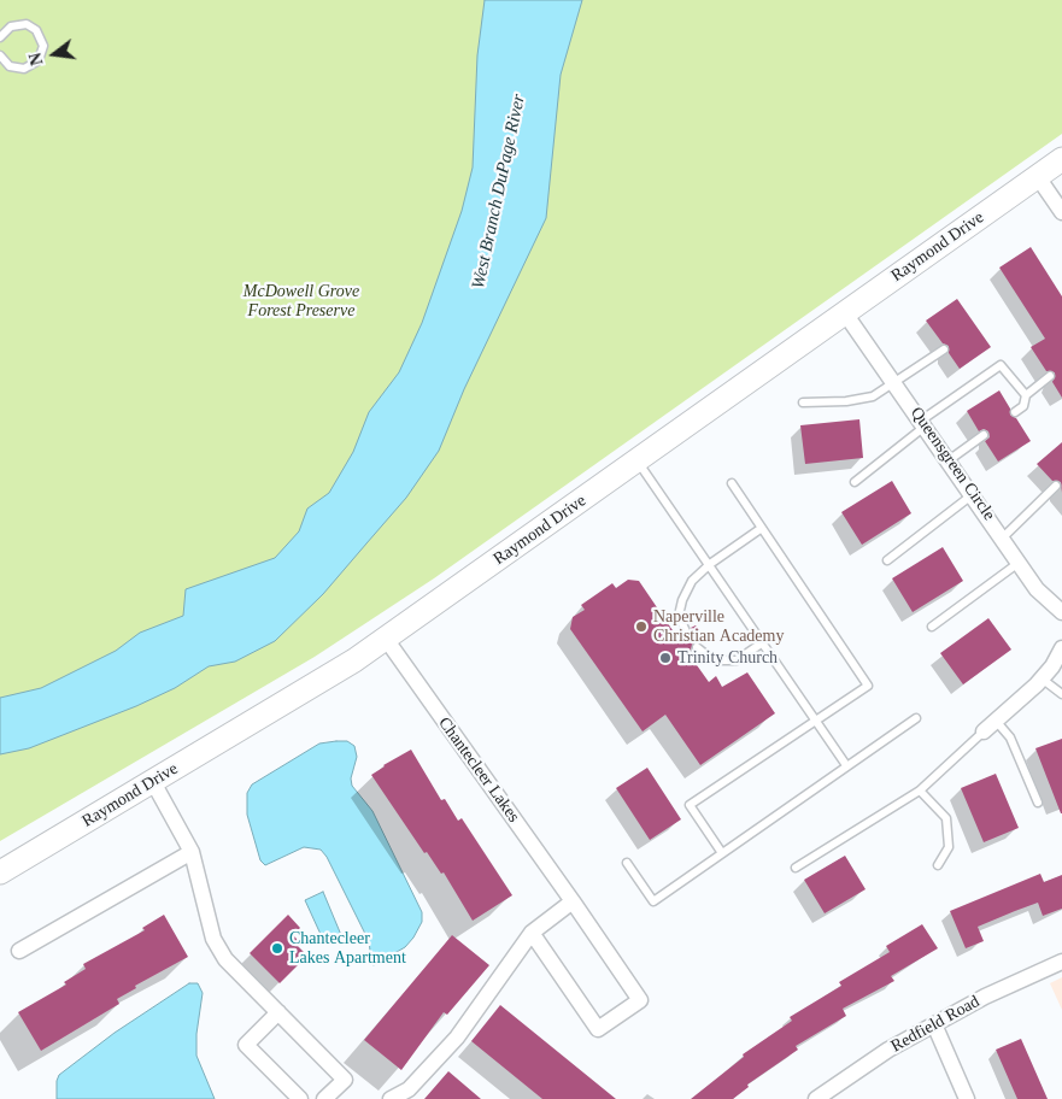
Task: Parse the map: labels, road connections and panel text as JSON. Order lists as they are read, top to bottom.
{
  "streets": {
    "street": [
      "Raymond Drive",
      "Queensgreen Circle",
      "Chantecleer Lakes",
      "Redfield Road"
    ]
  },
  "crossings": [
    ["Raymond Drive", "Queensgreen Circle"],
    ["Raymond Drive", "Chantecleer Lakes"]
  ],
  "water": ["West Branch DuPage River"],
  "parks": ["McDowell Grove Forest Preserve"],
  "places": ["Naperville Christian Academy", "Trinity Church", "Chantecleer Lakes Apartment"],
  "north": "left"
}
